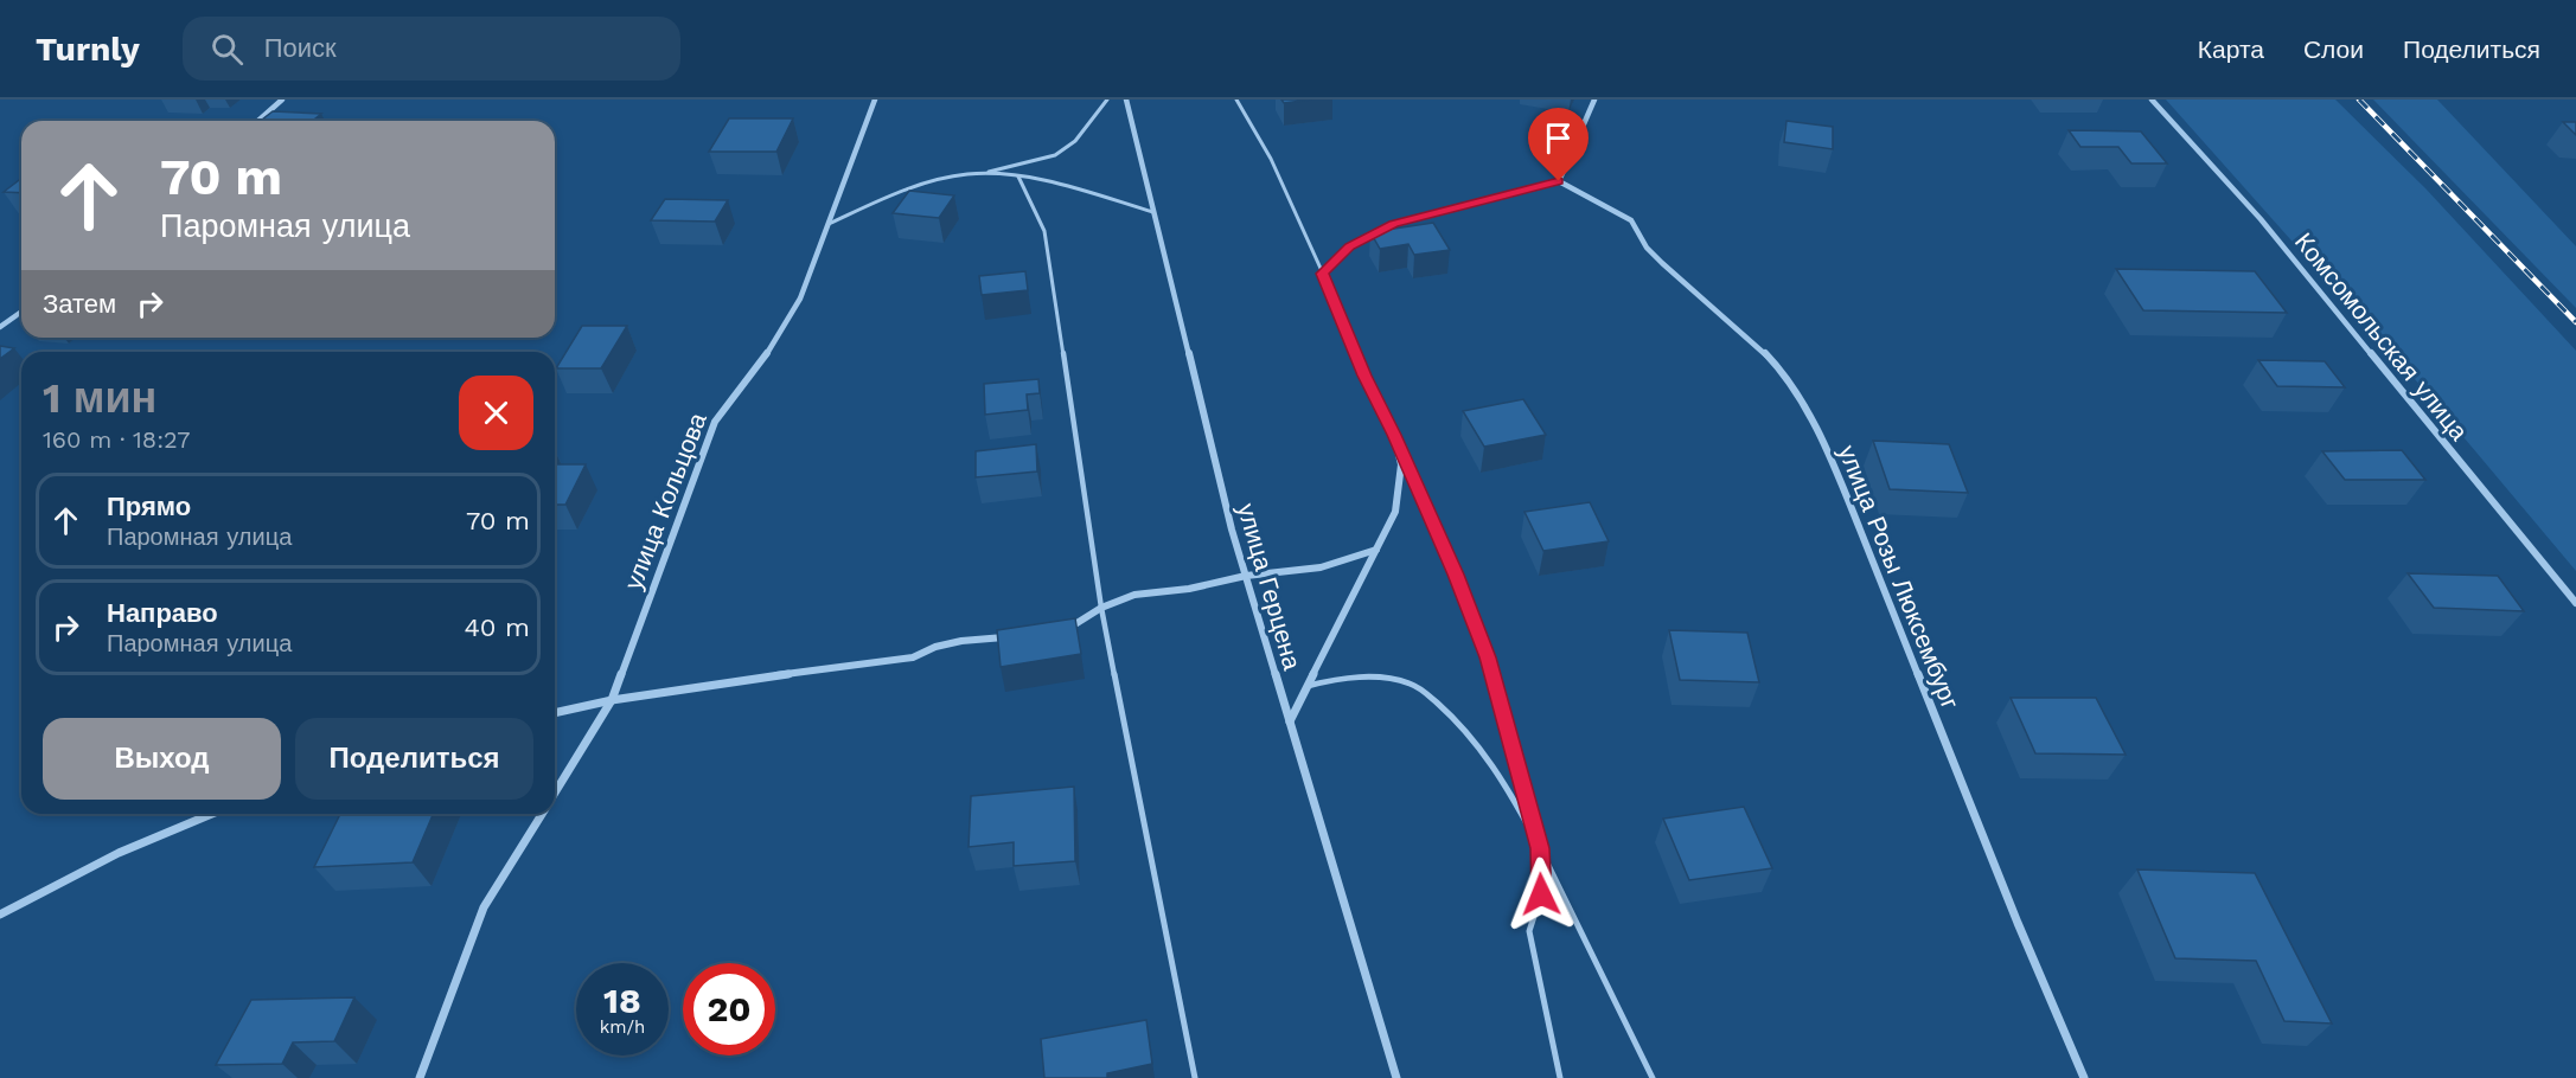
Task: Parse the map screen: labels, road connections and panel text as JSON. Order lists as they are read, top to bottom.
{
  "streets": {
    "street": [
      "Комсомольская улица",
      "улица Кольцова",
      "улица Розы Люксембург",
      "улица Герцена"
    ]
  },
  "page": {
    "header": "Turnly",
    "search": "Поиск",
    "nav": ["Карта", "Слои", "Поделиться"],
    "turn": ["70 m", "Паромная улица"],
    "then": "Затем",
    "heading": ["1 мин", "160 m · 18:27"],
    "list": [
      {
        "name": "Прямо",
        "note": "Паромная улица",
        "value": "70 m"
      },
      {
        "name": "Направо",
        "note": "Паромная улица",
        "value": "40 m"
      }
    ],
    "buttons": ["Выход", "Поделиться"],
    "speed": "18 km/h",
    "limit": "20"
  }
}
